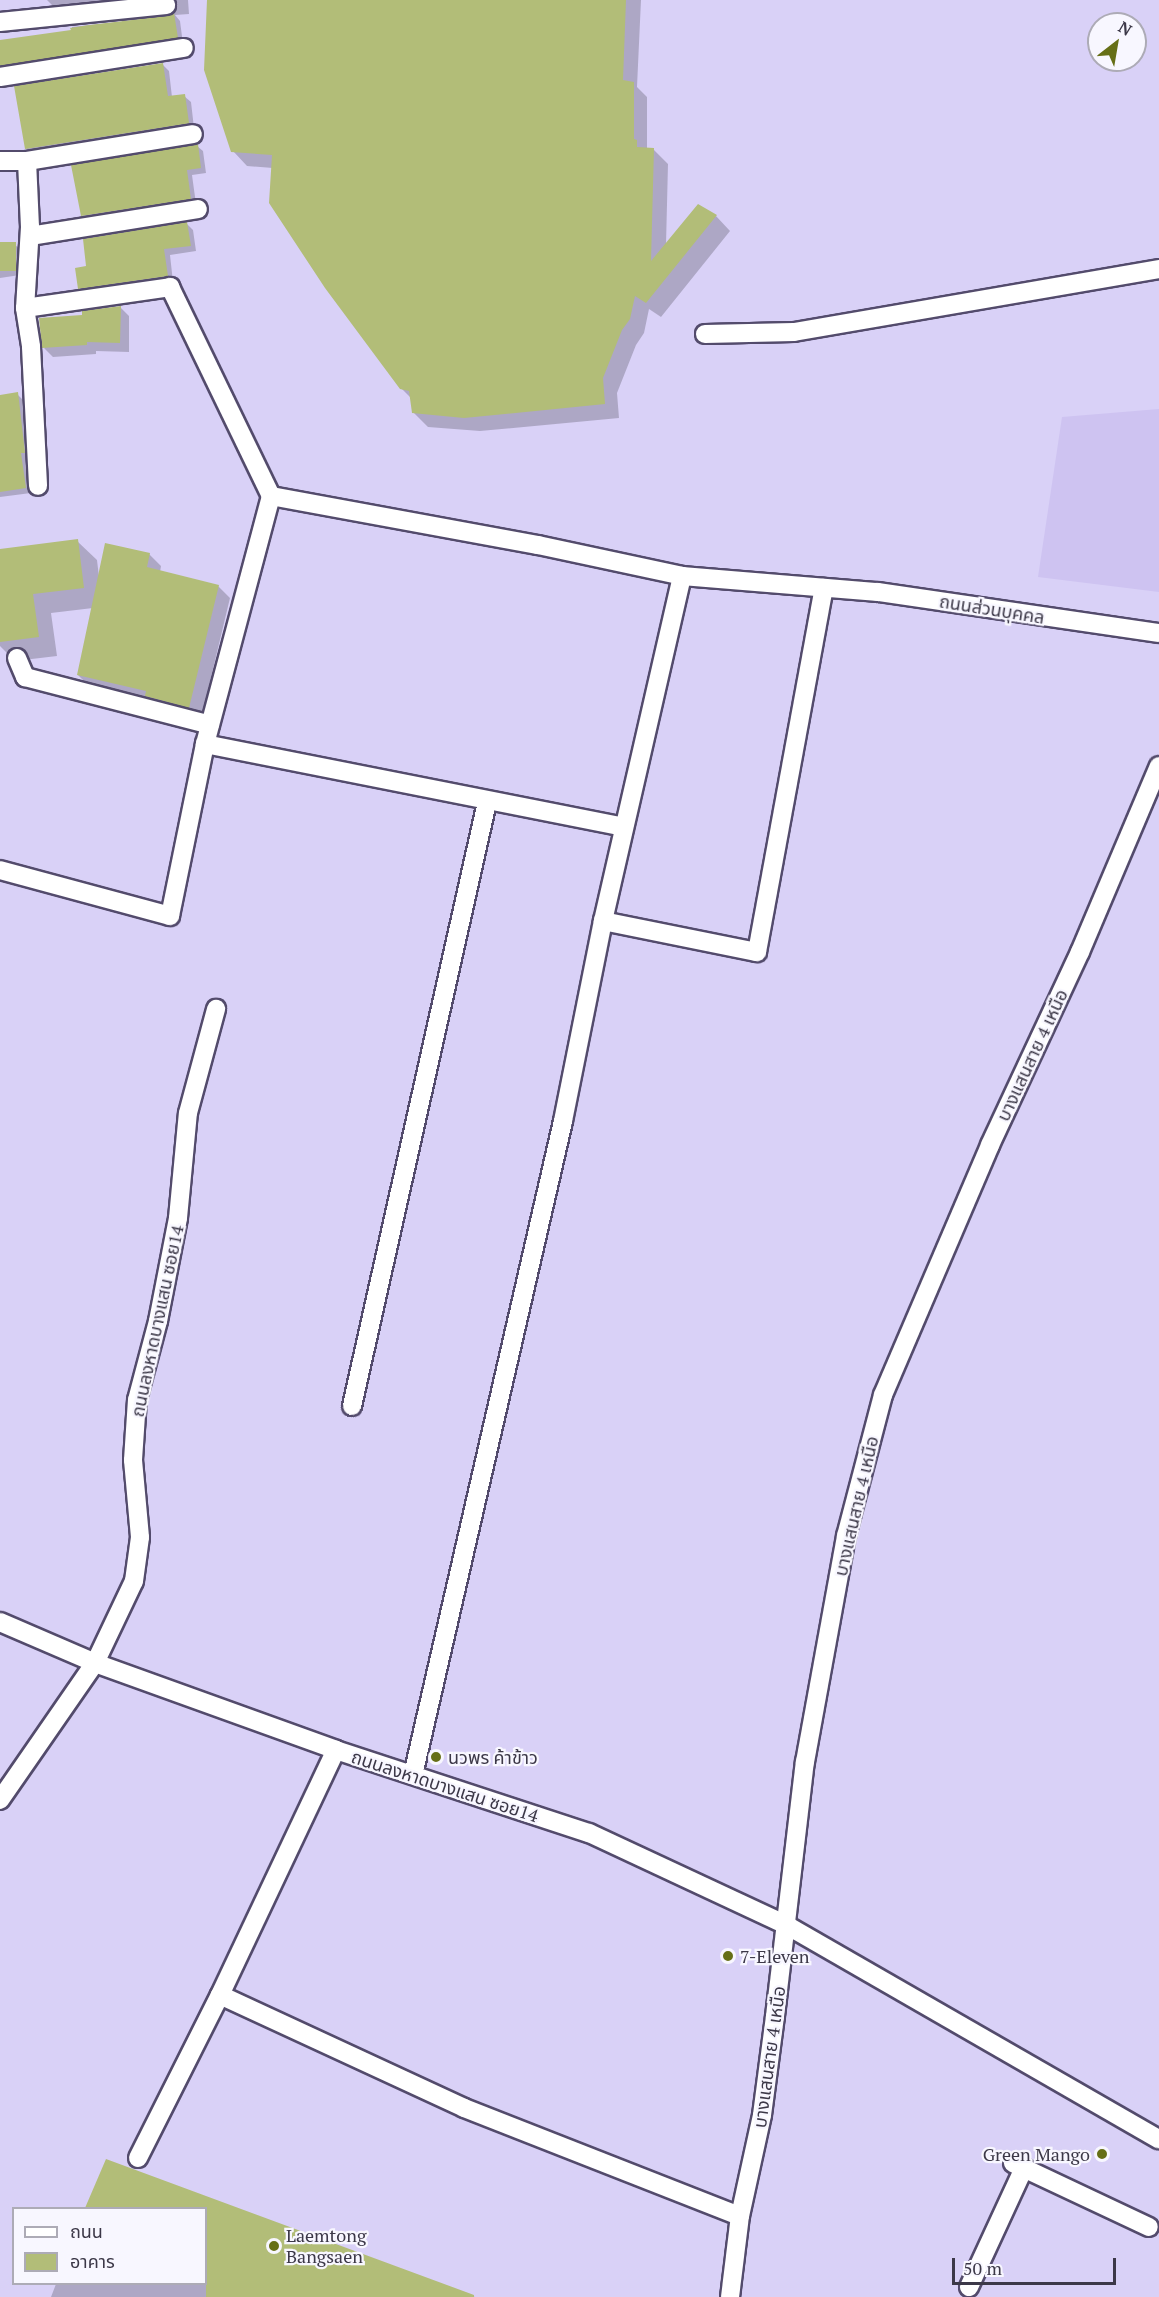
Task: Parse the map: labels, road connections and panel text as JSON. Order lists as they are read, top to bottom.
{
  "streets": {
    "street": ["ถนนส่วนบุคคล", "บางแสนสาย 4 เหนือ", "ถนนลงหาดบางแสน ซอย14"]
  },
  "crossings": [
    ["บางแสนสาย 4 เหนือ", "ถนนลงหาดบางแสน ซอย14"]
  ],
  "places": [
    "นวพร ค้าข้าว",
    "7-Eleven",
    "Green Mango",
    "Laemtong Bangsaen"
  ],
  "legend": ["ถนน", "อาคาร"],
  "scale_bar": "50 m",
  "north": "top right"
}
